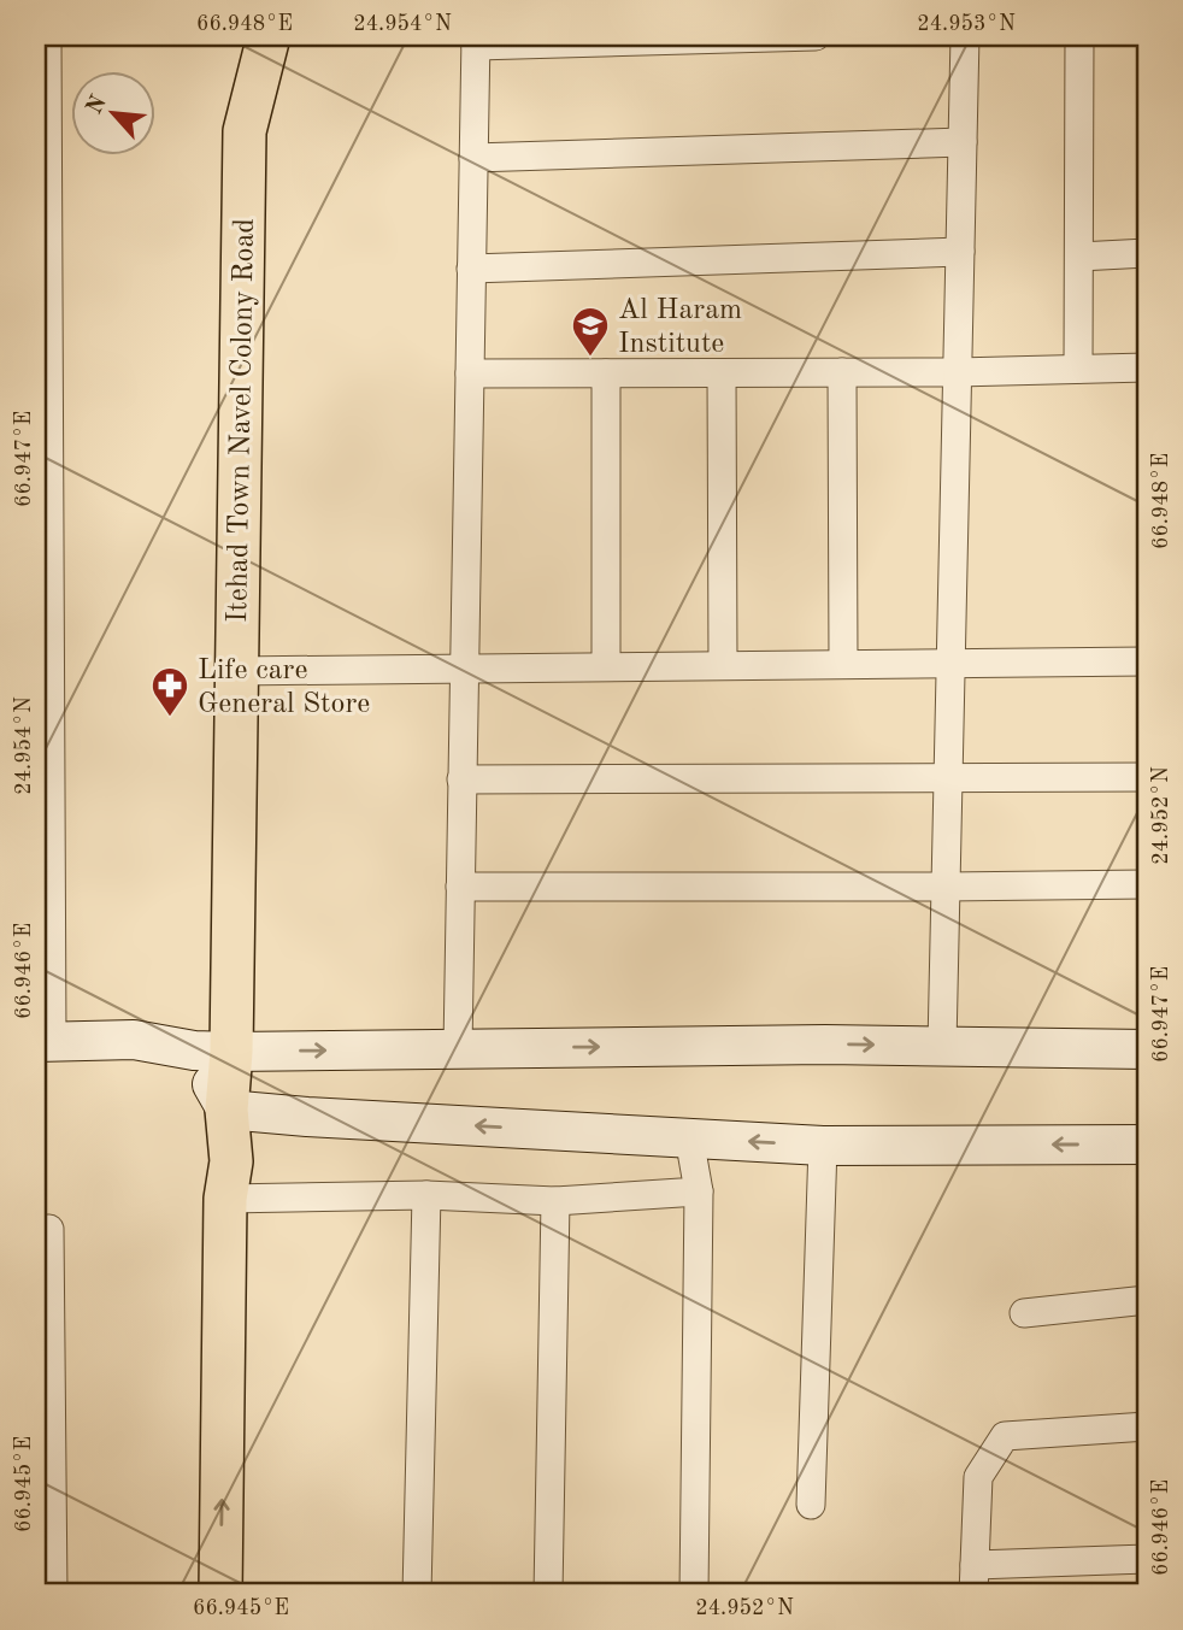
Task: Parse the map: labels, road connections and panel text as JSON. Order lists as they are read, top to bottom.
{
  "streets": {
    "main road": ["Itehad Town Navel Colony Road"]
  },
  "places": {
    "school or university": ["Al Haram Institute"],
    "pharmacy": ["Life care General Store"]
  },
  "north": "top left",
  "coordinates": [
    "66.948°E",
    "24.954°N",
    "24.953°N",
    "66.947°E",
    "24.952°N",
    "66.946°E",
    "66.945°E"
  ]
}
